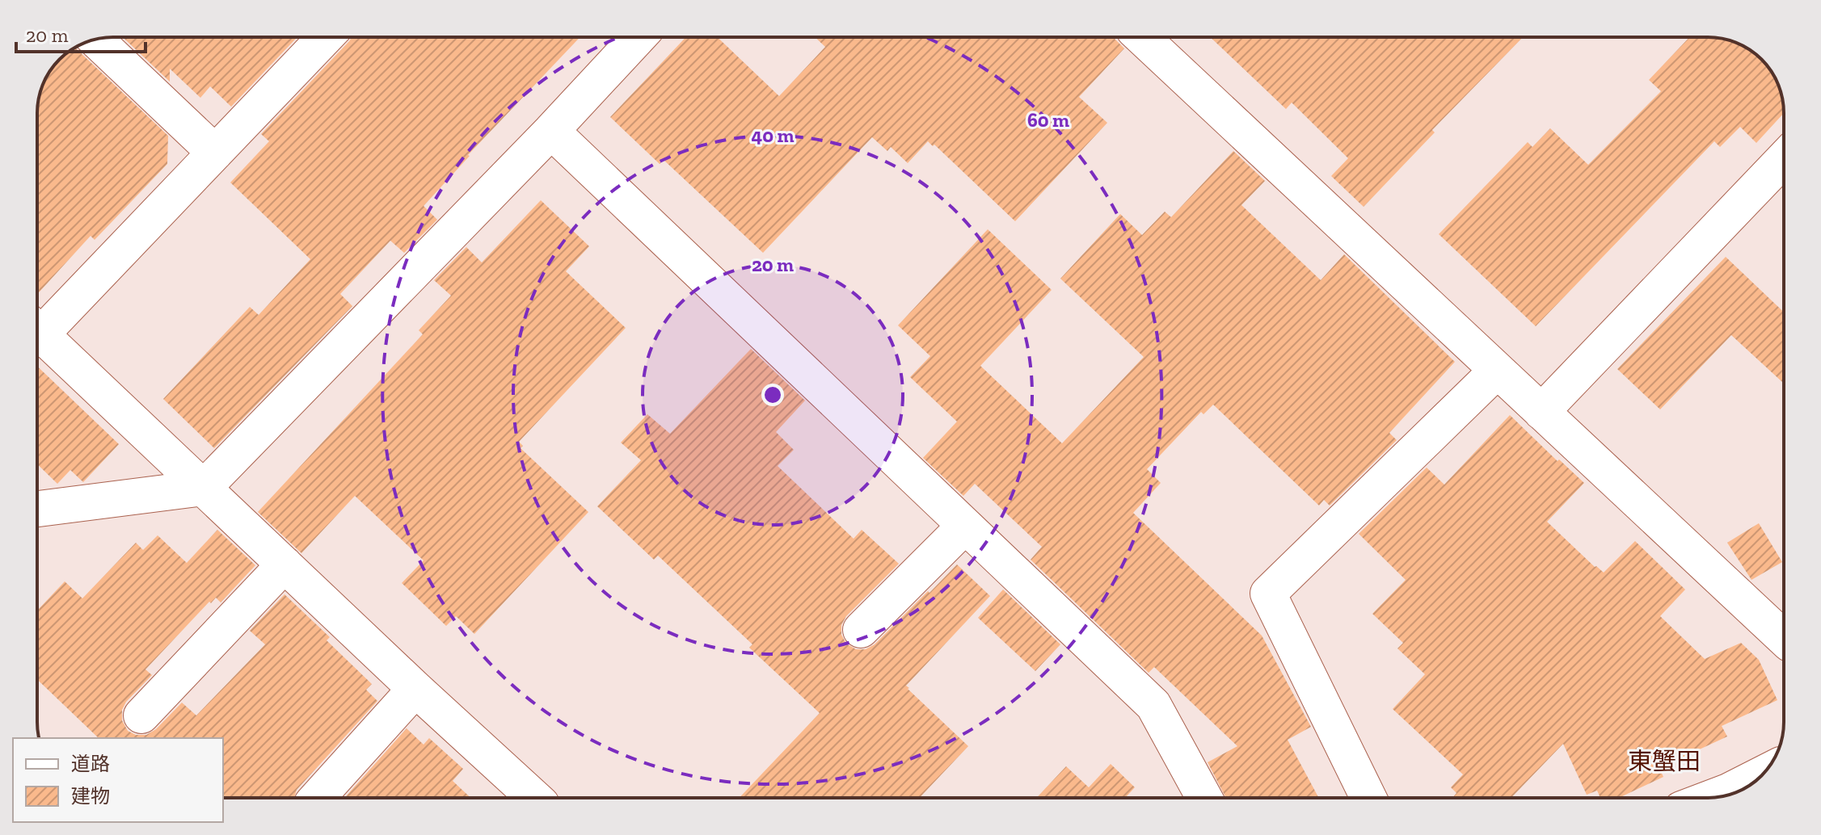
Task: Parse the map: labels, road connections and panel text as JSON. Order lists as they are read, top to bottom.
{
  "districts": ["東蟹田"],
  "legend": ["道路", "建物"],
  "scale_bar": "20 m",
  "rings": ["60 m", "40 m", "20 m"]
}
